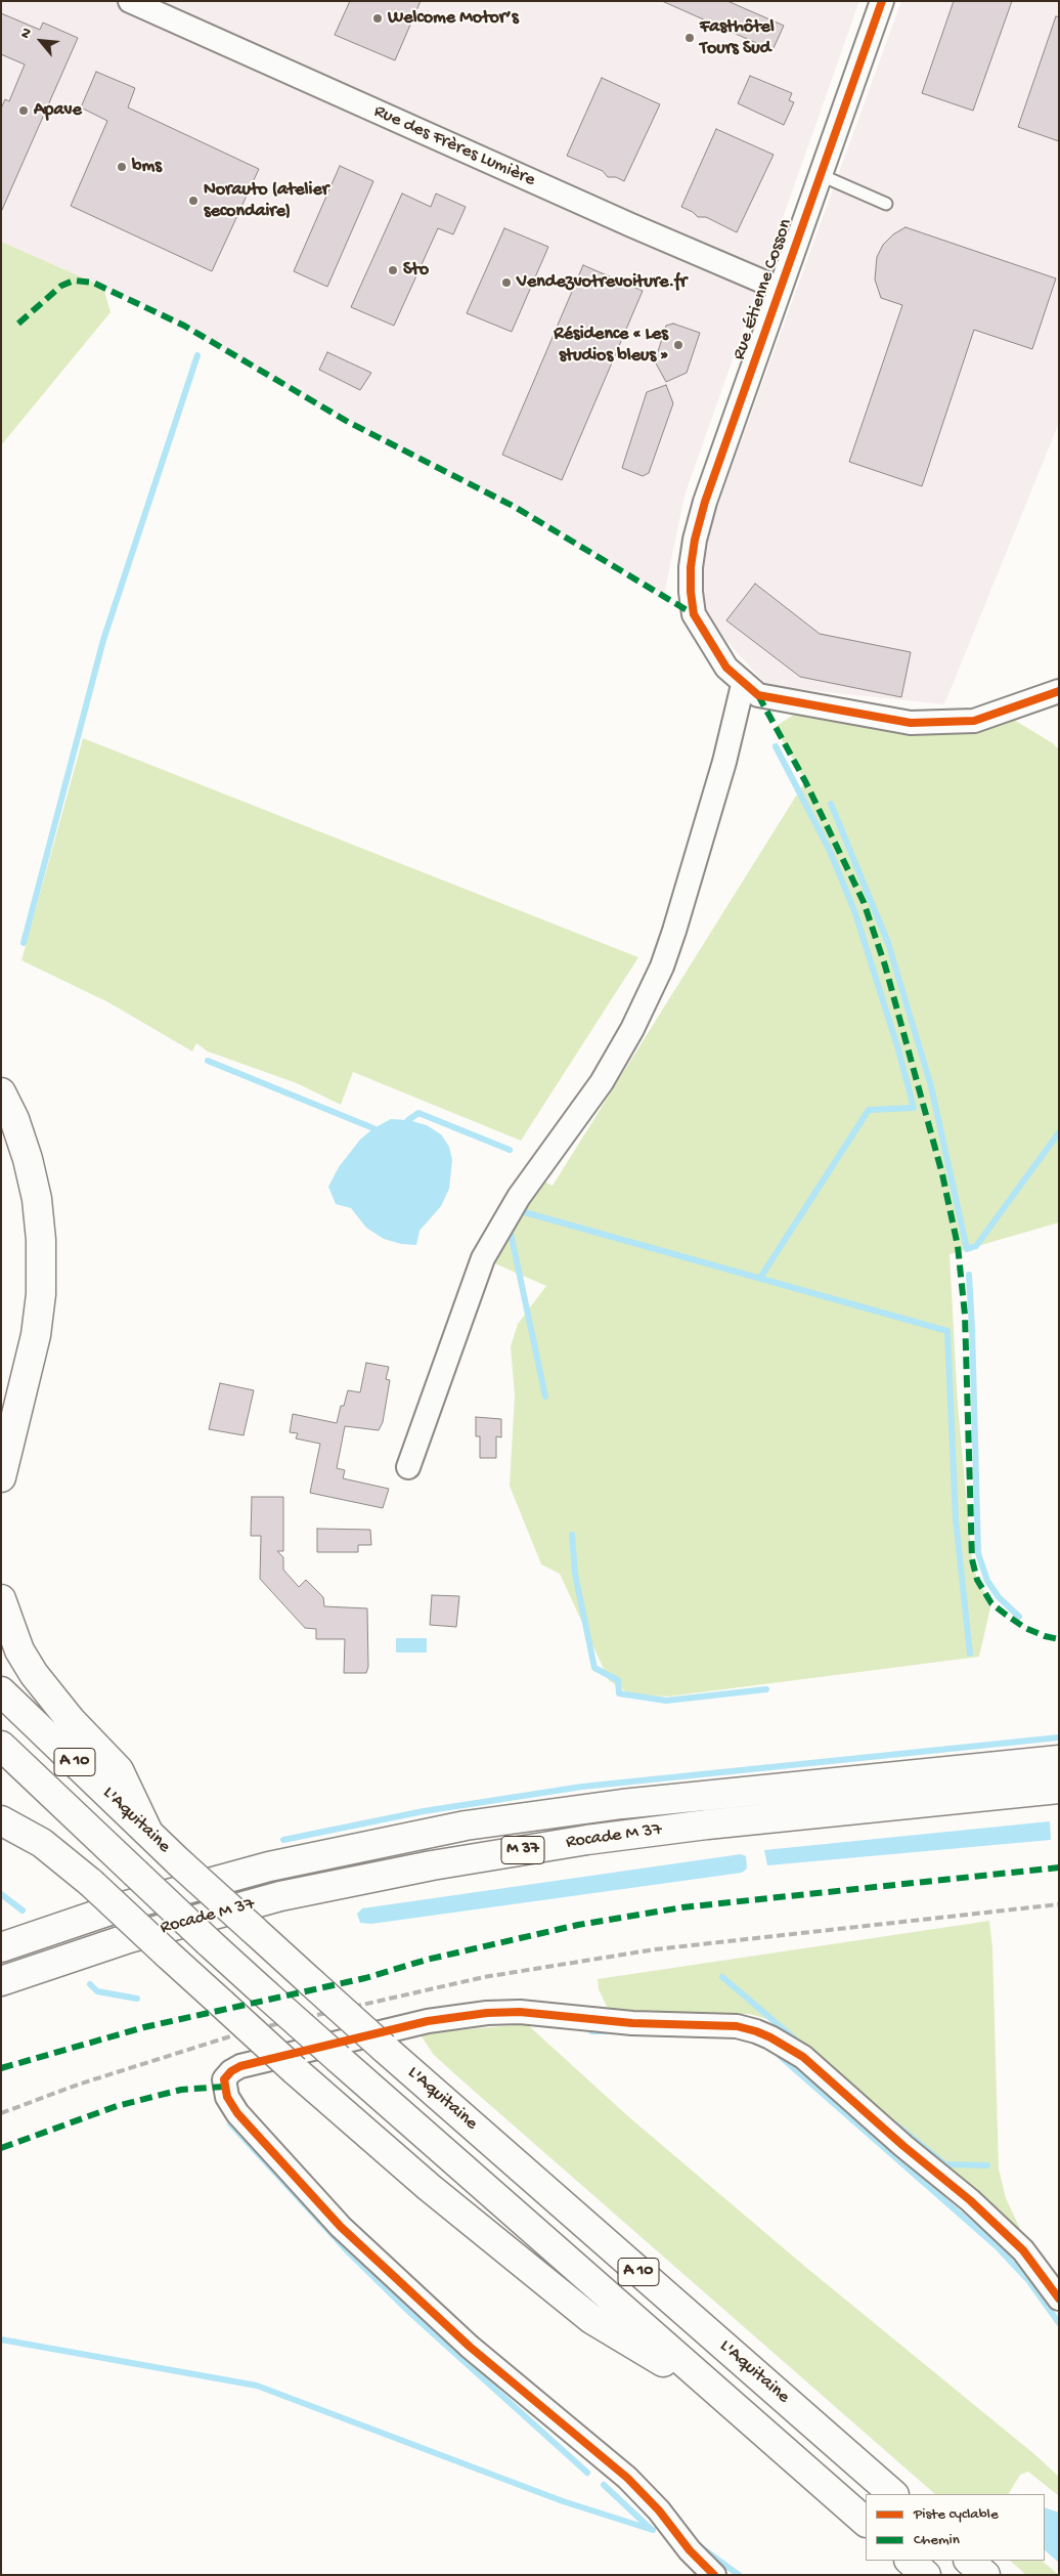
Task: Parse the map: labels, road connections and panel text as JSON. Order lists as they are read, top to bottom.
{
  "streets": {
    "highway": [
      "A 10",
      "L'Aquitaine",
      "Rocade M 37",
      "M 37"
    ],
    "street": ["Rue des Frères Lumière", "Rue Étienne Cosson"]
  },
  "crossings": [
    ["Rue des Frères Lumière", "Rue Étienne Cosson"]
  ],
  "places": [
    "Welcome Motor’s",
    "Fasthôtel Tours Sud",
    "Apave",
    "bms",
    "Norauto (atelier secondaire)",
    "Sto",
    "Vendezvotrevoiture.fr",
    "Résidence « Les studios bleus »"
  ],
  "legend": ["Piste cyclable", "Chemin"],
  "north": "top left"
}
